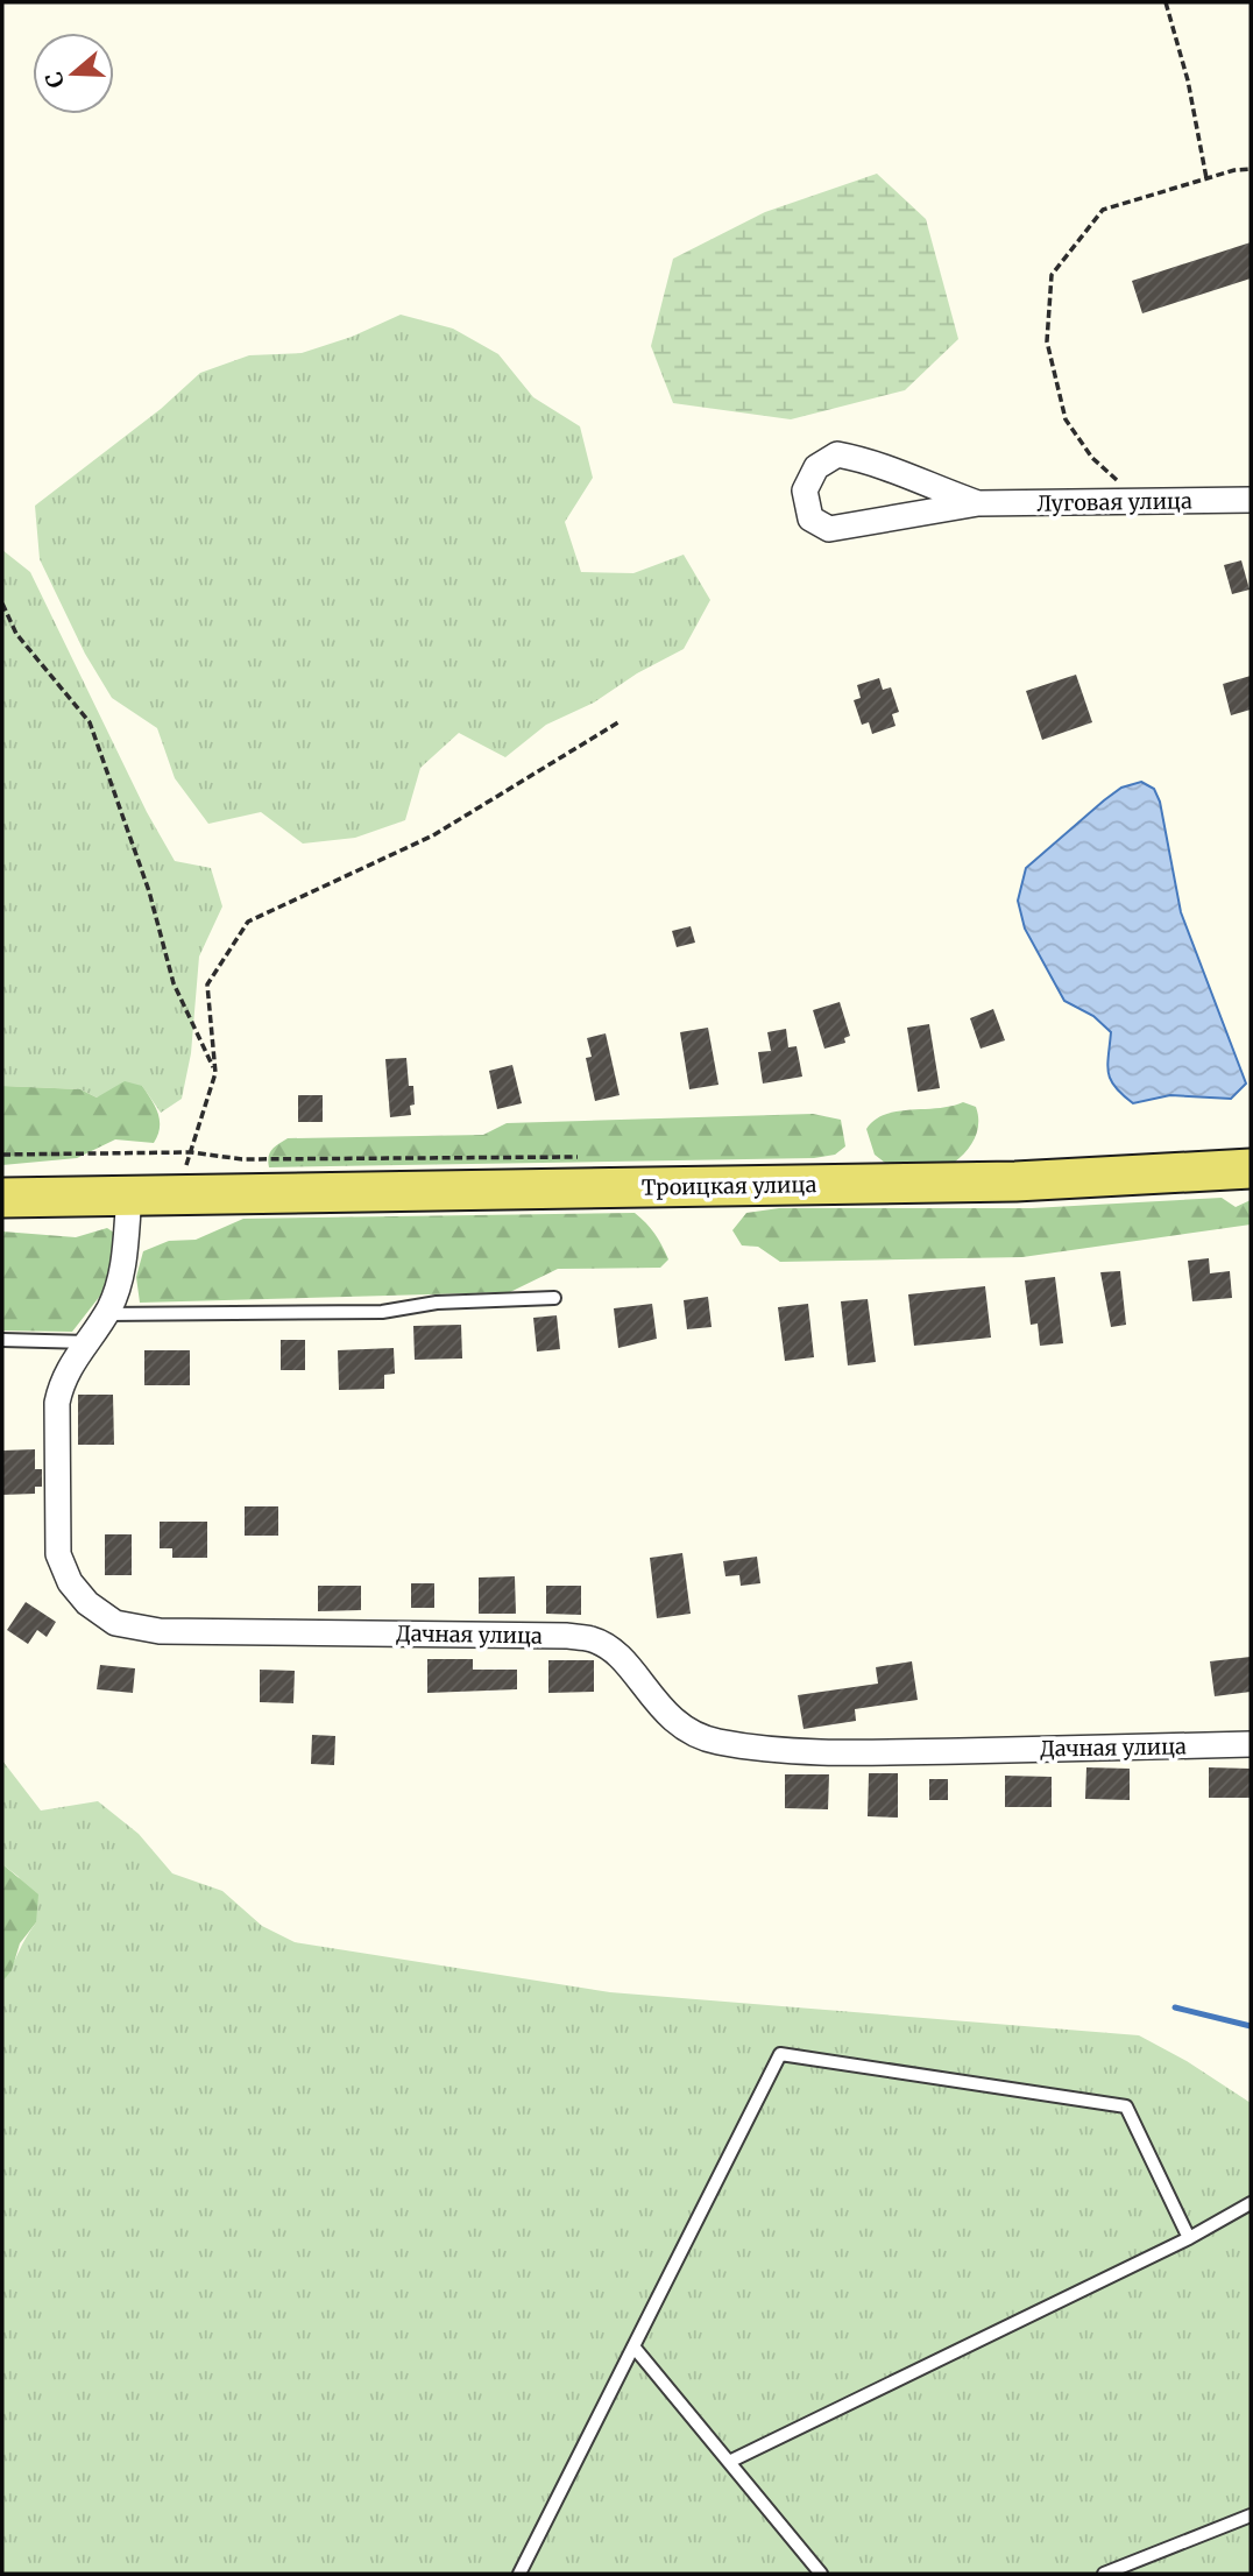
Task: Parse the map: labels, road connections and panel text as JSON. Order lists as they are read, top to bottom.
{
  "streets": {
    "main road": ["Троицкая улица"],
    "street": ["Луговая улица", "Дачная улица"]
  },
  "crossings": [
    ["Троицкая улица", "Дачная улица"]
  ],
  "north": "left"
}
